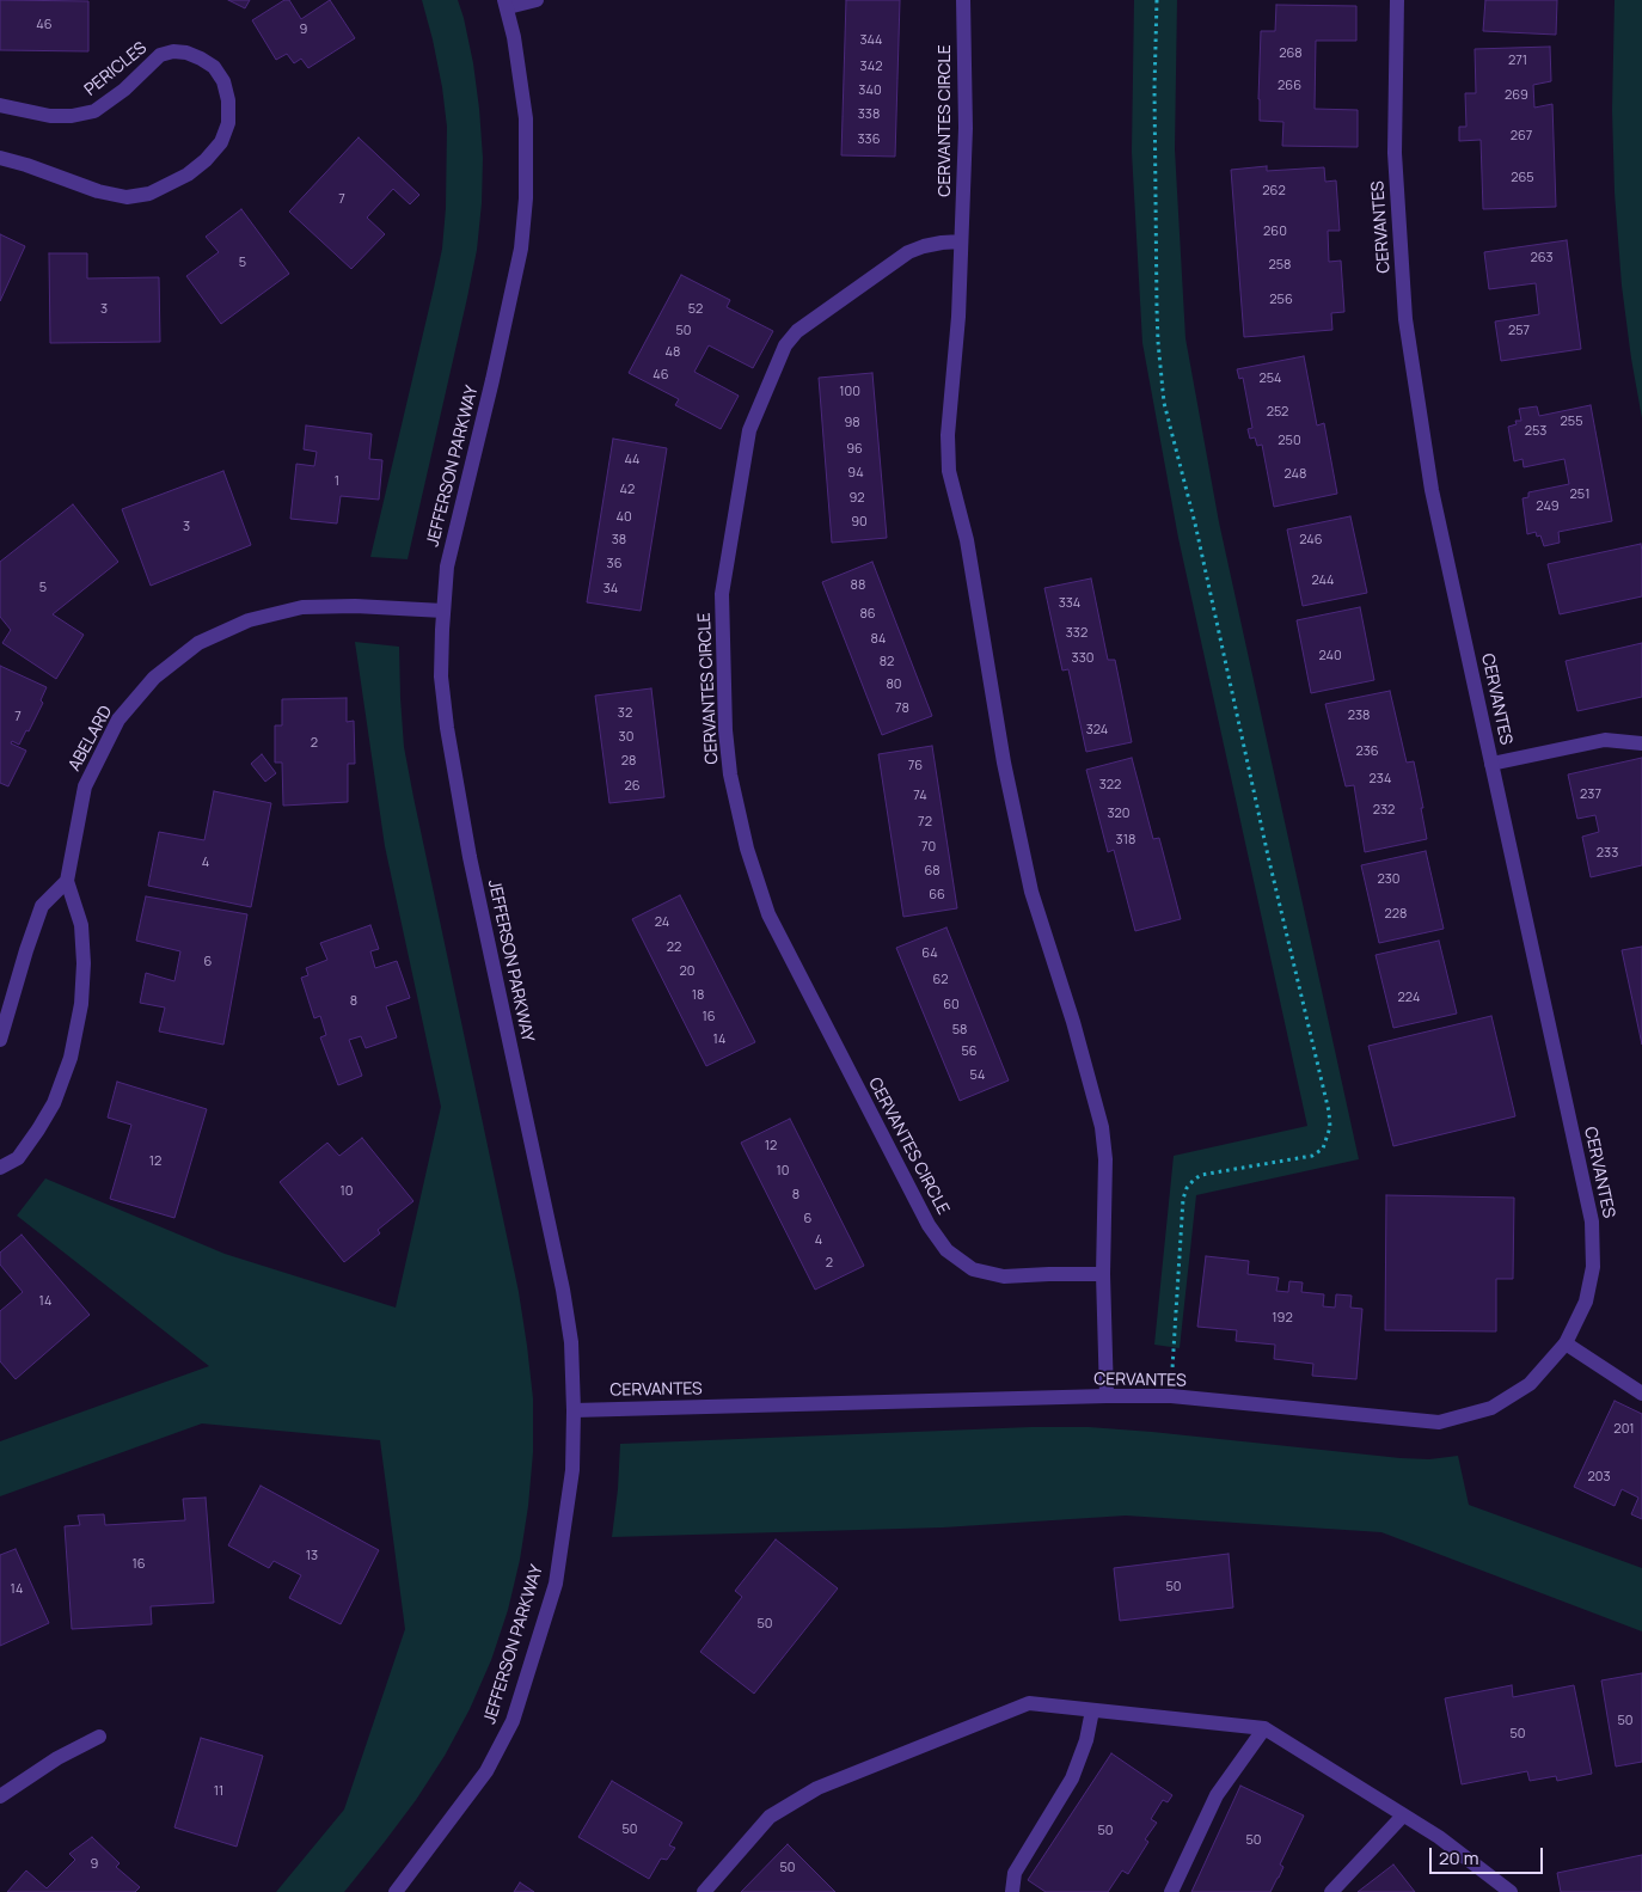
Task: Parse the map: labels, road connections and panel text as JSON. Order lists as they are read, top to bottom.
{
  "streets": {
    "street": [
      "PERICLES",
      "CERVANTES CIRCLE",
      "CERVANTES",
      "JEFFERSON PARKWAY",
      "ABELARD"
    ]
  },
  "crossings": [
    ["CERVANTES CIRCLE", "CERVANTES"],
    ["CERVANTES", "JEFFERSON PARKWAY"],
    ["JEFFERSON PARKWAY", "ABELARD"]
  ],
  "house_numbers": [
    "46",
    "9",
    "344",
    "268",
    "271",
    "342",
    "266",
    "340",
    "269",
    "338",
    "267",
    "336",
    "265",
    "262",
    "7",
    "260",
    "263",
    "5",
    "258",
    "256",
    "3",
    "52",
    "50",
    "257",
    "48",
    "46",
    "254",
    "100",
    "252",
    "255",
    "98",
    "253",
    "250",
    "96",
    "44",
    "94",
    "248",
    "1",
    "42",
    "251",
    "92",
    "249",
    "40",
    "90",
    "3",
    "38",
    "246",
    "36",
    "244",
    "88",
    "5",
    "34",
    "334",
    "86",
    "332",
    "84",
    "240",
    "330",
    "82",
    "80",
    "78",
    "32",
    "238",
    "7",
    "324",
    "30",
    "2",
    "236",
    "28",
    "76",
    "234",
    "322",
    "26",
    "237",
    "74",
    "232",
    "320",
    "72",
    "318",
    "70",
    "233",
    "4",
    "68",
    "230",
    "66",
    "228",
    "24",
    "22",
    "64",
    "6",
    "20",
    "62",
    "18",
    "224",
    "8",
    "60",
    "16",
    "58",
    "14",
    "56",
    "54",
    "12",
    "12",
    "10",
    "10",
    "8",
    "6",
    "4",
    "2",
    "14",
    "192",
    "201",
    "203",
    "13",
    "16",
    "50",
    "14",
    "50",
    "50",
    "50",
    "11",
    "50",
    "50",
    "50",
    "9",
    "50"
  ],
  "scale_bar": "20 m"
}
